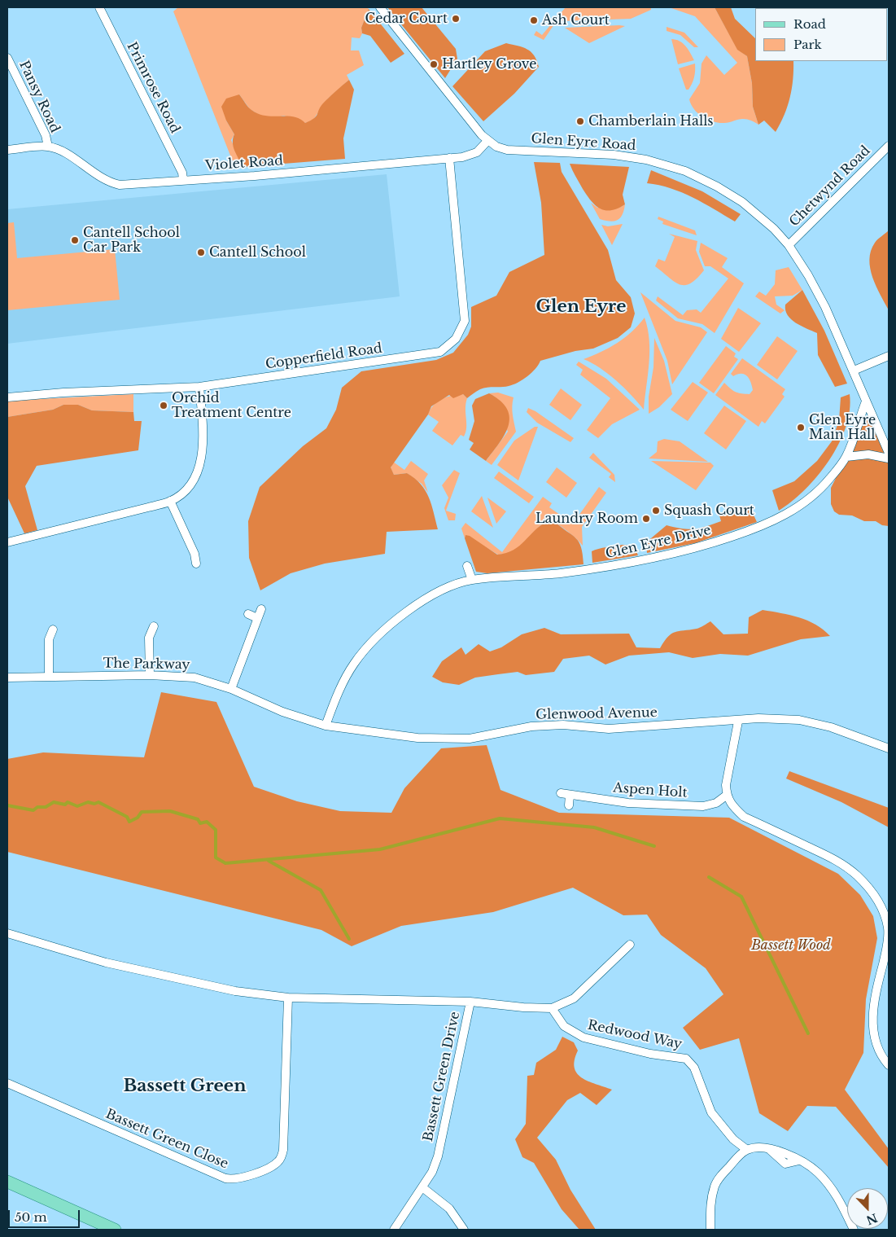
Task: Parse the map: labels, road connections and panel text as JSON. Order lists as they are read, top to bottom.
{
  "streets": {
    "street": [
      "Primrose Road",
      "Pansy Road",
      "Glen Eyre Road",
      "Violet Road",
      "Chetwynd Road",
      "Copperfield Road",
      "Glen Eyre Drive",
      "The Parkway",
      "Glenwood Avenue",
      "Aspen Holt",
      "Redwood Way",
      "Bassett Green Drive",
      "Bassett Green Close"
    ]
  },
  "crossings": [
    ["Primrose Road", "Violet Road"],
    ["Pansy Road", "Violet Road"],
    ["Glen Eyre Road", "Violet Road"],
    ["Glen Eyre Road", "Chetwynd Road"],
    ["Glen Eyre Road", "Glen Eyre Drive"],
    ["Violet Road", "Copperfield Road"],
    ["Glen Eyre Drive", "The Parkway"],
    ["Glen Eyre Drive", "Glenwood Avenue"],
    ["The Parkway", "Glenwood Avenue"],
    ["Redwood Way", "Bassett Green Drive"]
  ],
  "districts": ["Glen Eyre", "Bassett Green"],
  "parks": ["Bassett Wood"],
  "places": [
    "Cedar Court",
    "Ash Court",
    "Hartley Grove",
    "Chamberlain Halls",
    "Cantell School Car Park",
    "Cantell School",
    "Orchid Treatment Centre",
    "Glen Eyre Main Hall",
    "Squash Court",
    "Laundry Room"
  ],
  "legend": ["Road", "Park"],
  "scale_bar": "50 m",
  "north": "bottom"
}
